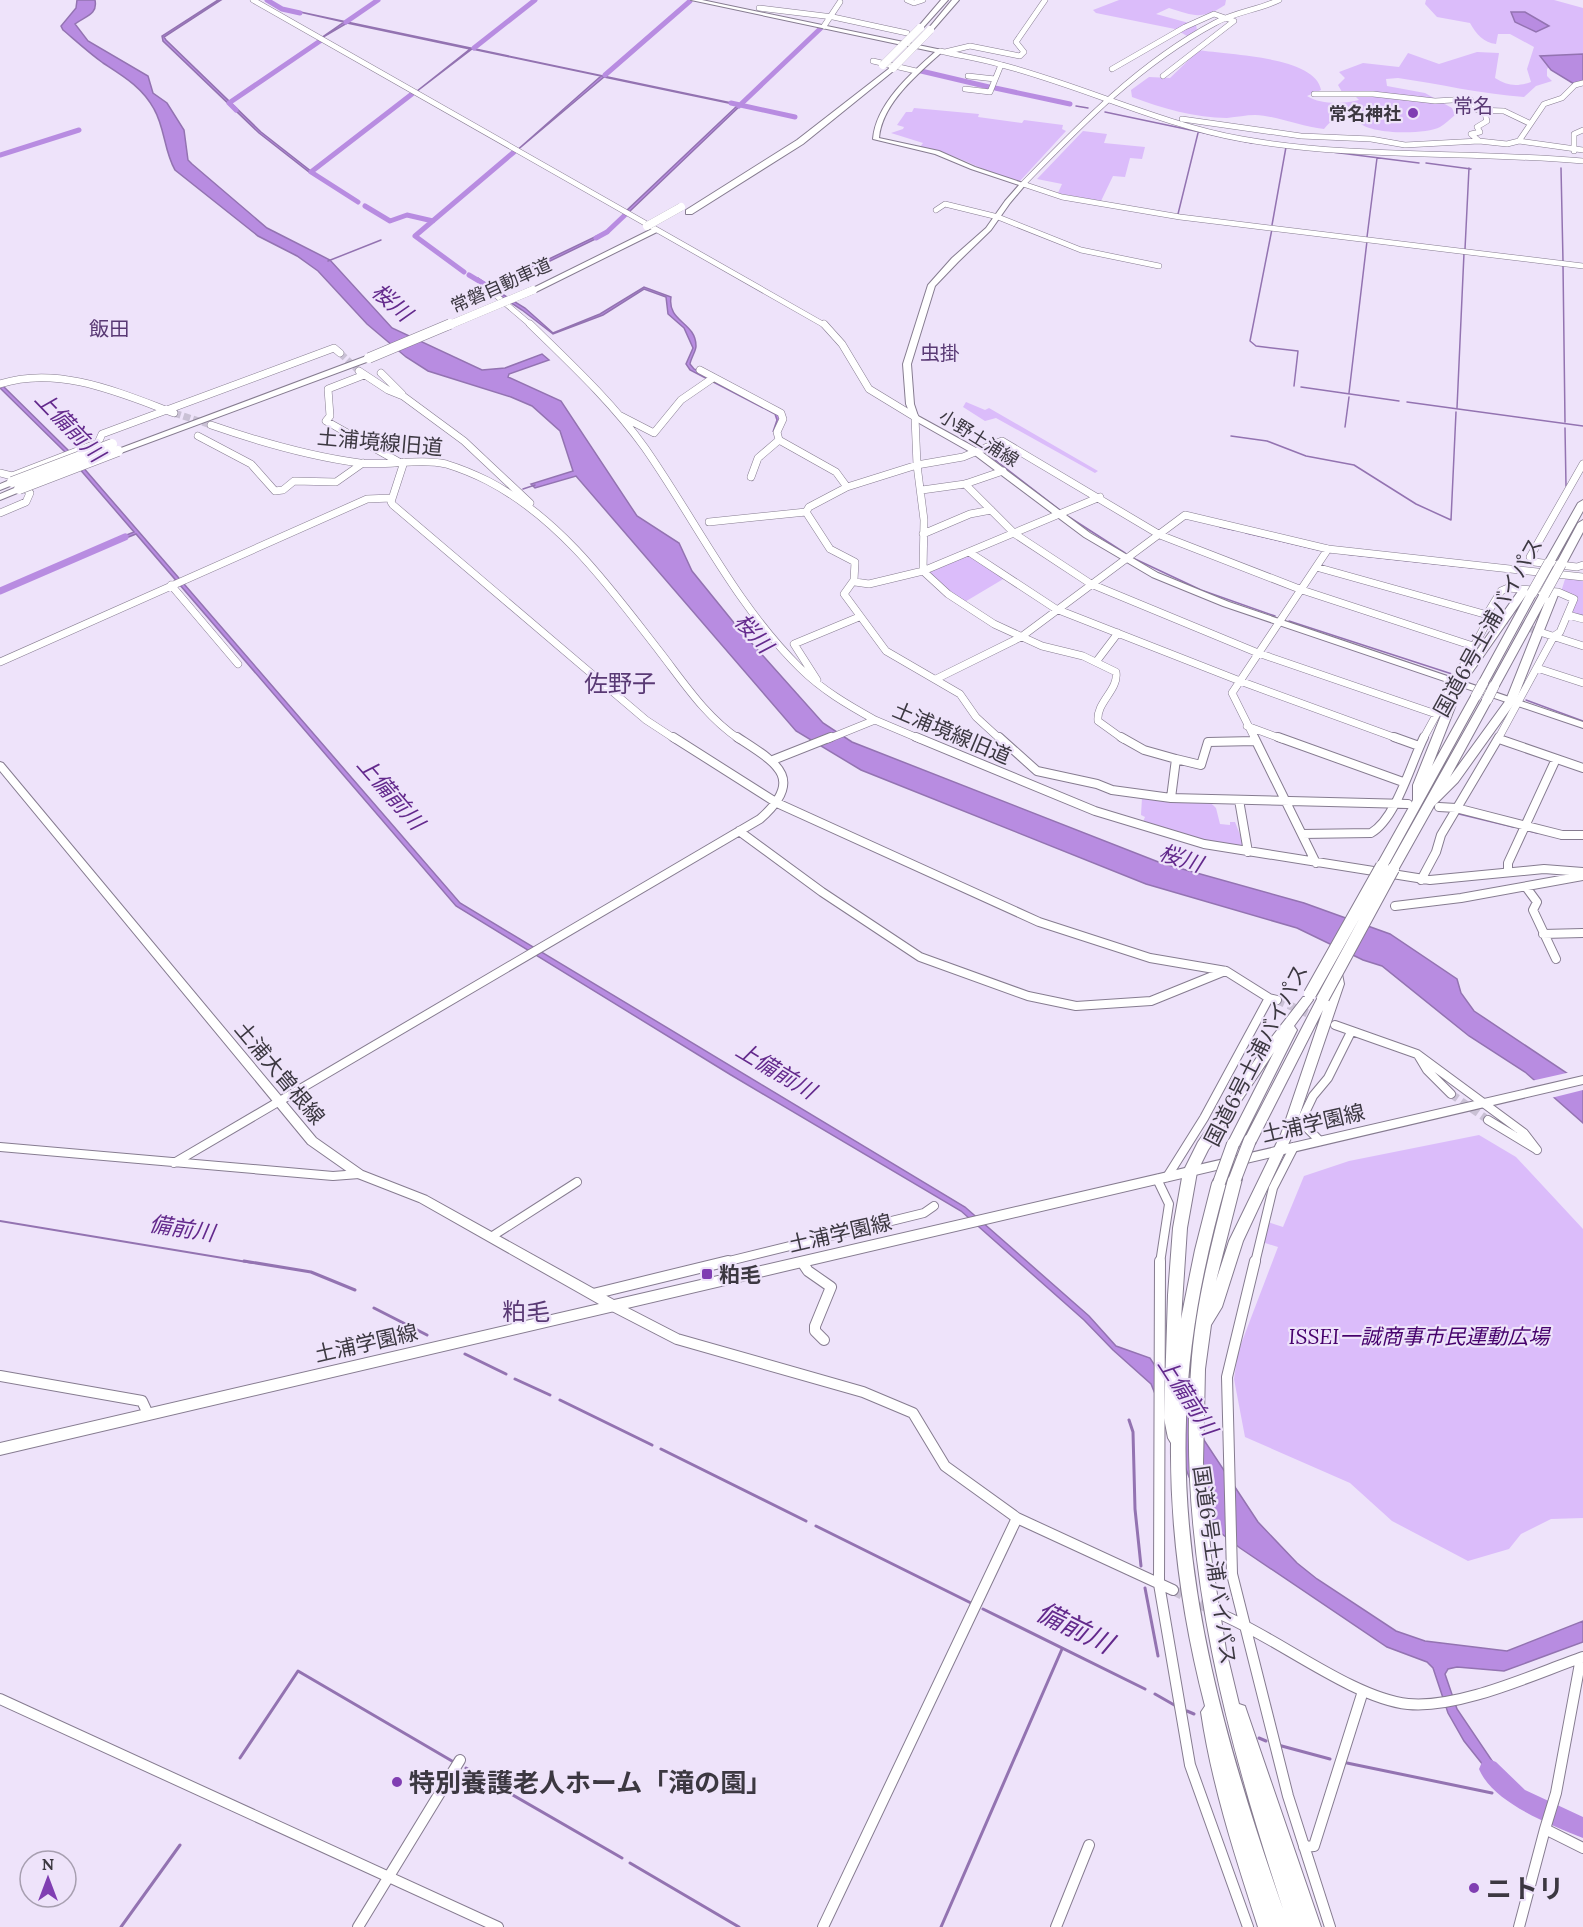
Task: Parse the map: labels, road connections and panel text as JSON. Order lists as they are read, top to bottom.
{
  "streets": {
    "highway": ["常磐自動車道", "国道6号土浦バイパス"],
    "main road": ["小野土浦線", "土浦大曽根線", "土浦学園線"],
    "street": ["土浦境線旧道"]
  },
  "crossings": [
    ["土浦大曽根線", "土浦学園線"]
  ],
  "districts": [
    "常名",
    "飯田",
    "虫掛",
    "佐野子",
    "粕毛"
  ],
  "water": ["桜川", "上備前川", "備前川"],
  "parks": ["ISSEI一誠商事市民運動広場"],
  "places": {
    "other": ["常名神社", "特別養護老人ホーム「滝の園」", "ニトリ"],
    "transit": ["粕毛"]
  },
  "north": "top"
}
